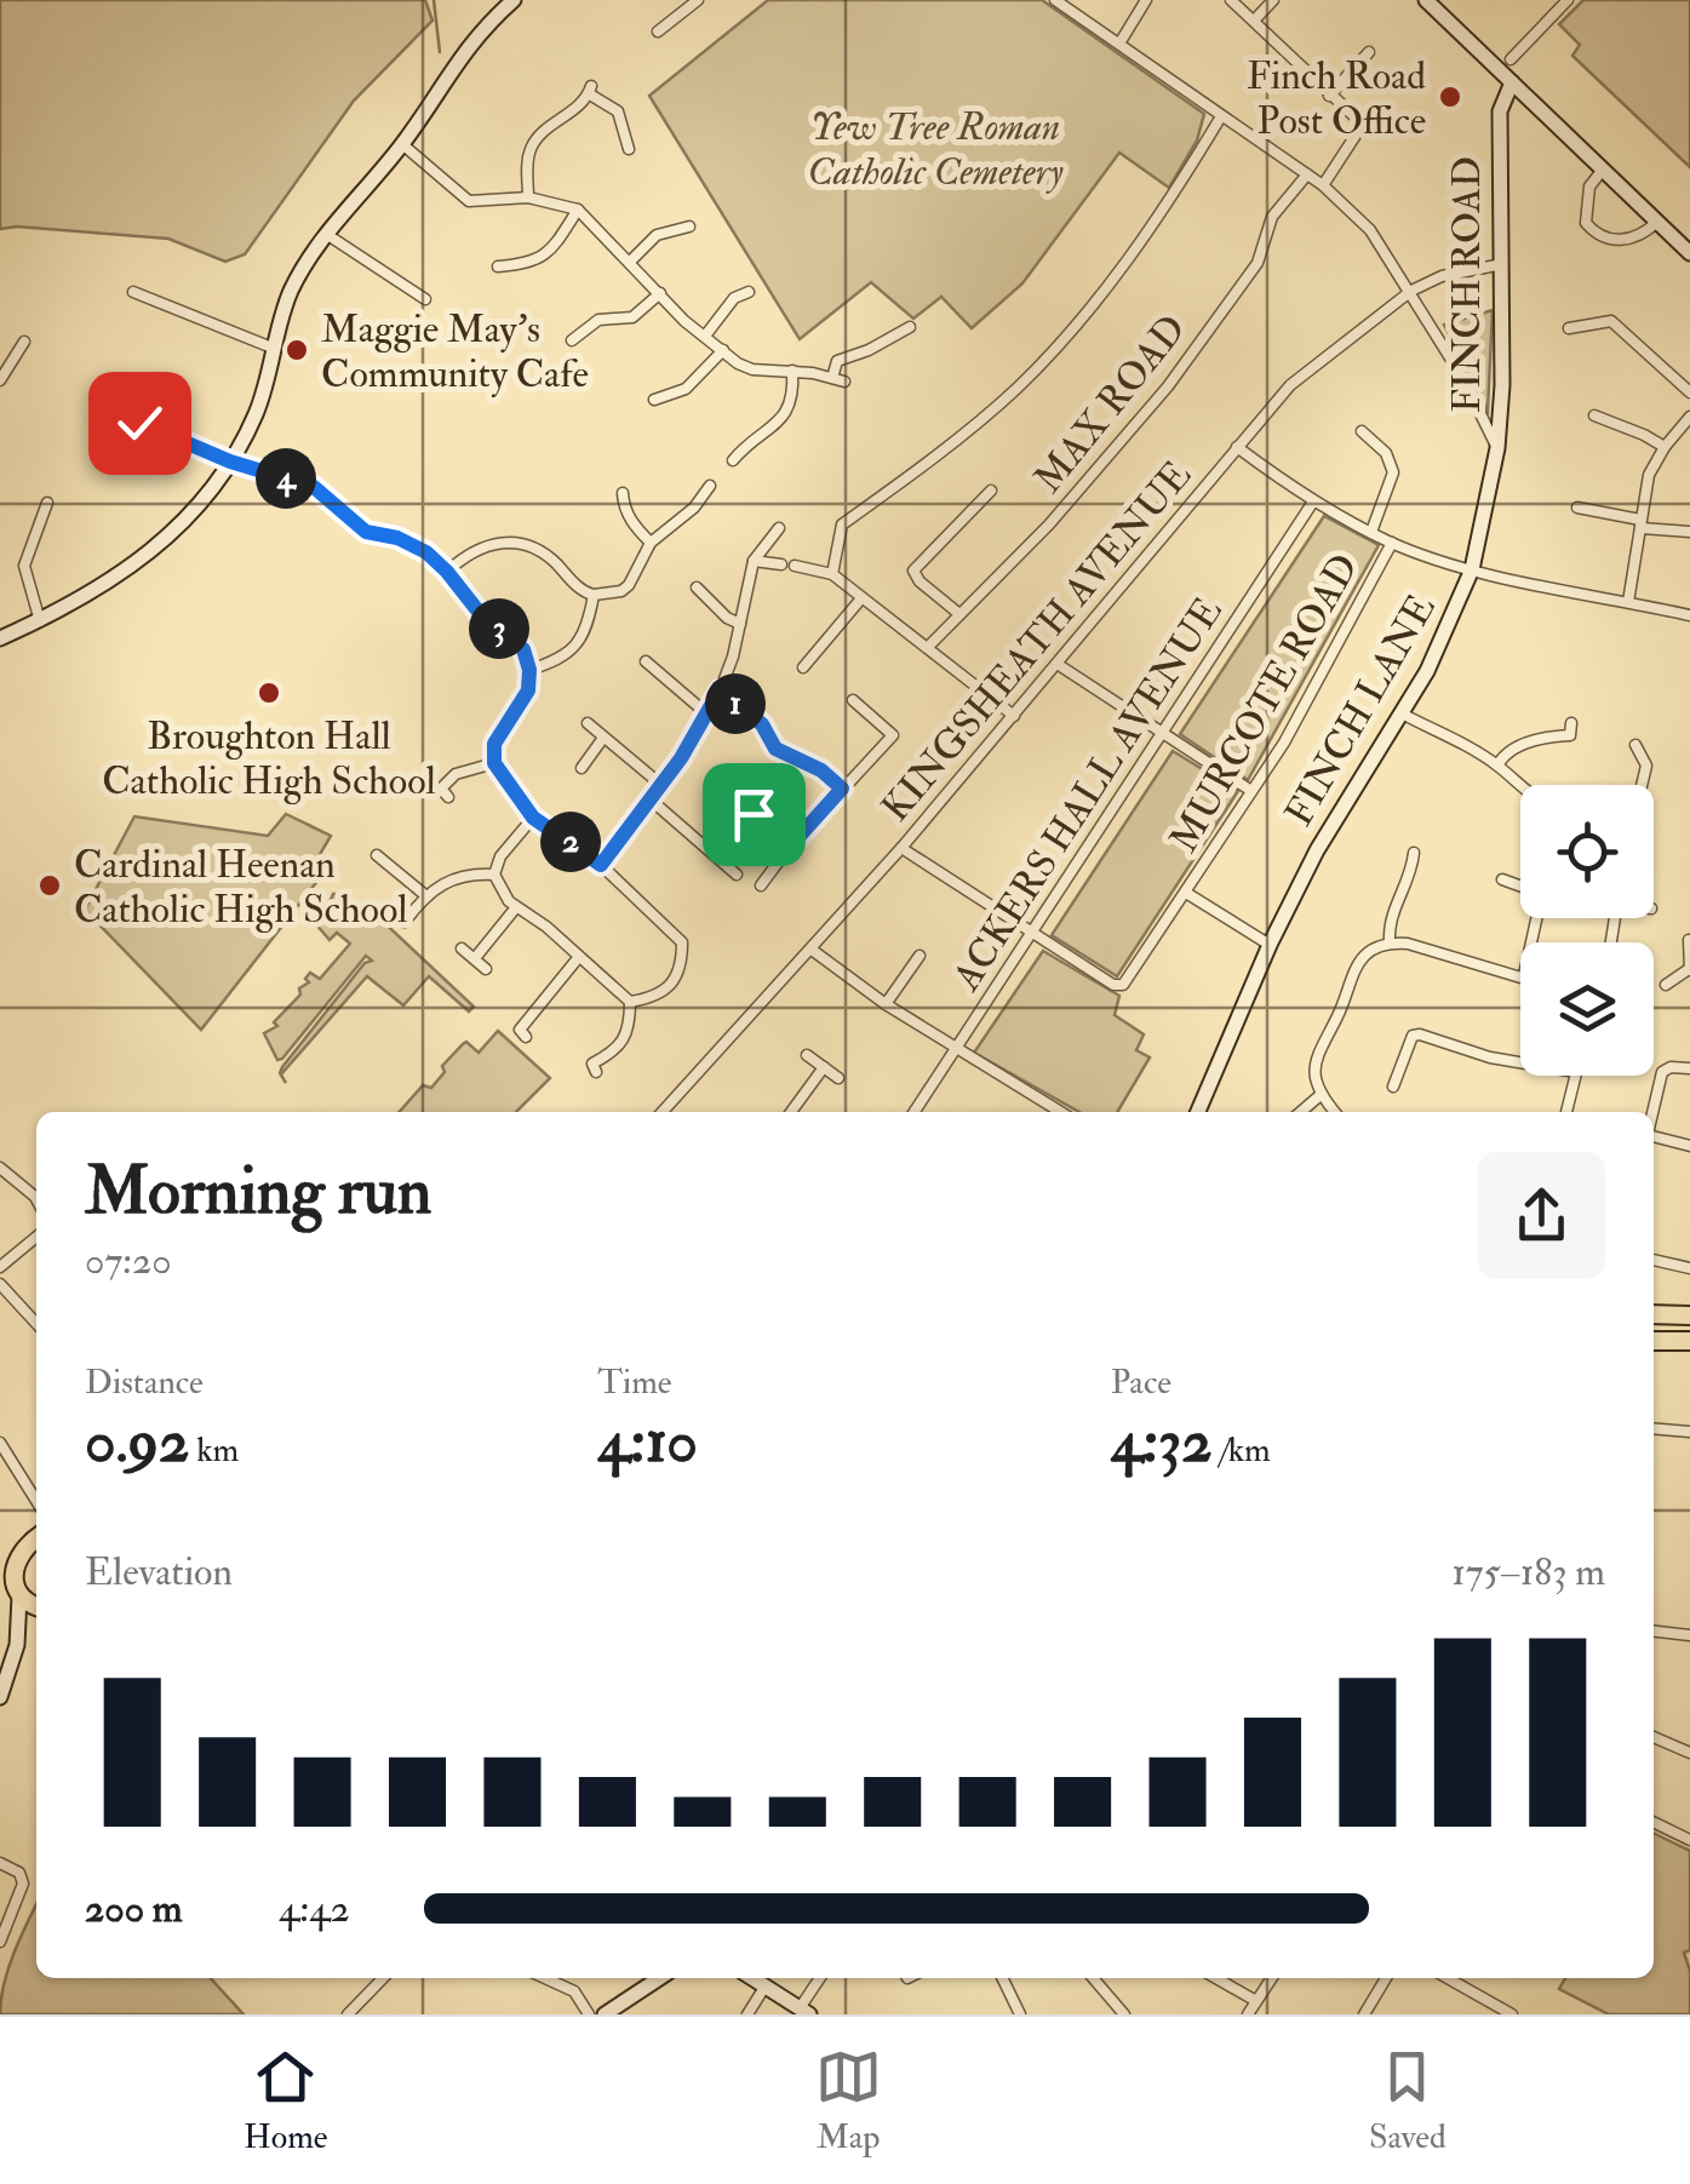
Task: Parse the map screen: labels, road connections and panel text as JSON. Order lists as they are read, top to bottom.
{
  "streets": {
    "street": [
      "FINCH ROAD",
      "MAX ROAD",
      "KINGSHEATH AVENUE",
      "MURCOTE ROAD",
      "FINCH LANE",
      "ACKERS HALL AVENUE"
    ]
  },
  "crossings": [
    ["FINCH ROAD", "KINGSHEATH AVENUE"],
    ["FINCH ROAD", "FINCH LANE"],
    ["MURCOTE ROAD", "ACKERS HALL AVENUE"]
  ],
  "parks": ["Yew Tree Roman Catholic Cemetery"],
  "places": [
    "Finch Road Post Office",
    "Maggie May's Community Cafe",
    "Broughton Hall Catholic High School",
    "Cardinal Heenan Catholic High School"
  ],
  "page": {
    "pins": [
      "4",
      "3",
      "1",
      "2"
    ],
    "heading": ["Morning run", "07:20"],
    "stats": [
      ["Distance", "0.92 km"],
      ["Time", "4:10"],
      ["Pace", "4:32 /km"]
    ],
    "chart": ["Elevation", "175–183 m"],
    "list": [
      {
        "name": "200 m",
        "note": "4:42"
      }
    ],
    "tabs": ["Home", "Map", "Saved"]
  }
}
